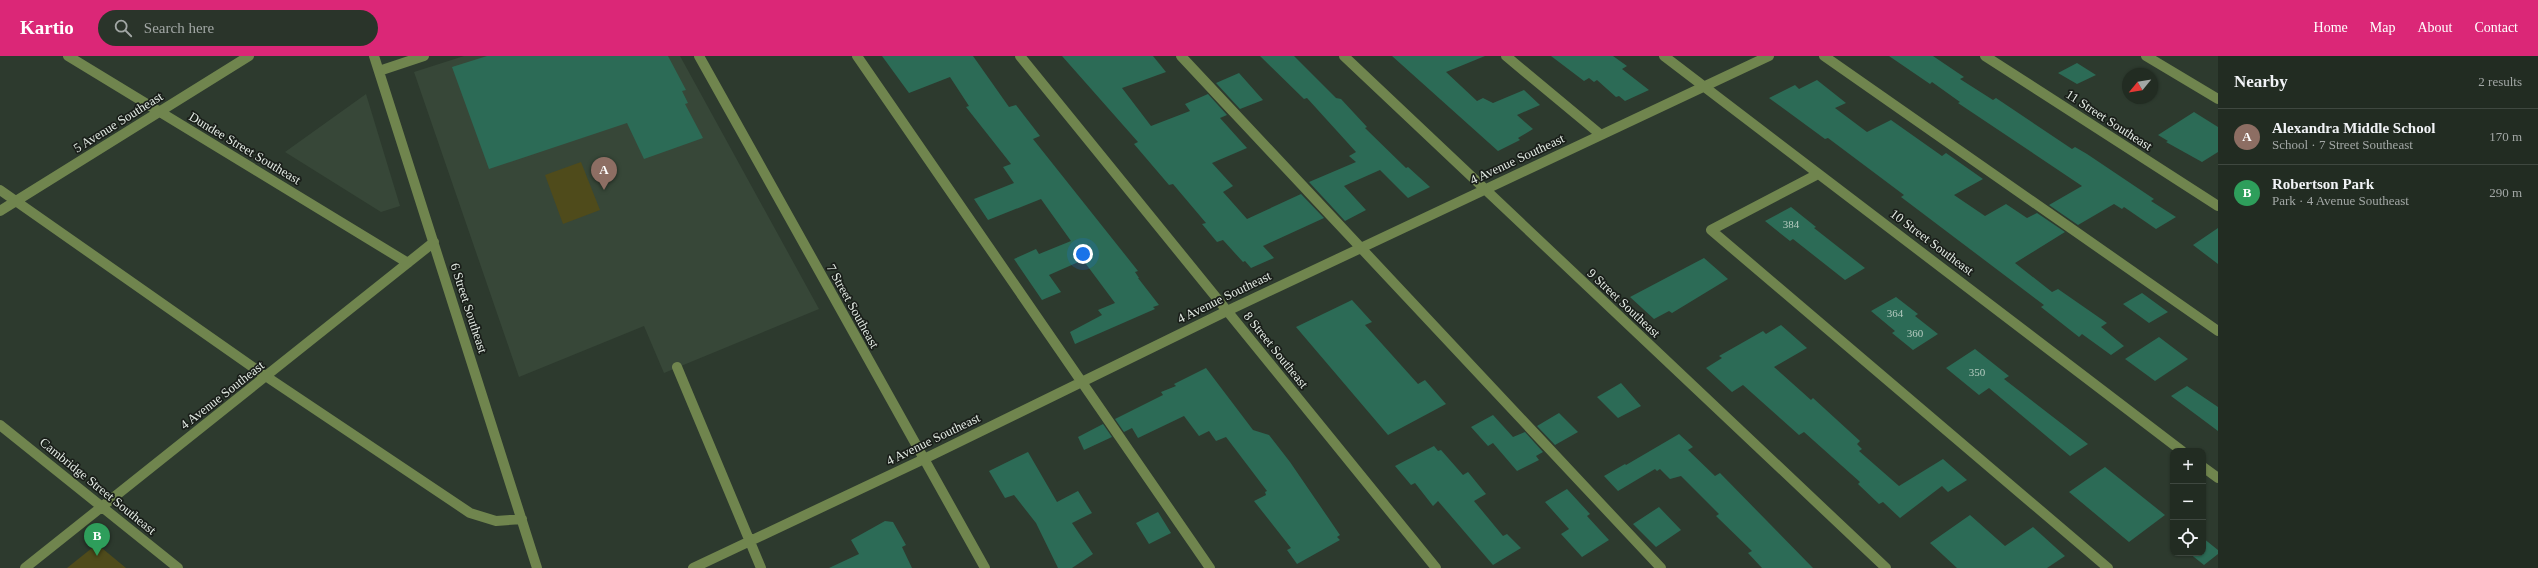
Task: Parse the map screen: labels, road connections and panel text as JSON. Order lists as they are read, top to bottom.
{
  "streets": {
    "street": [
      "11 Street Southeast",
      "5 Avenue Southeast",
      "Dundee Street Southeast",
      "4 Avenue Southeast",
      "10 Street Southeast",
      "9 Street Southeast",
      "7 Street Southeast",
      "6 Street Southeast",
      "8 Street Southeast",
      "Cambridge Street Southeast"
    ]
  },
  "crossings": [
    ["5 Avenue Southeast", "Dundee Street Southeast"],
    ["Dundee Street Southeast", "4 Avenue Southeast"],
    ["4 Avenue Southeast", "10 Street Southeast"],
    ["4 Avenue Southeast", "9 Street Southeast"],
    ["4 Avenue Southeast", "7 Street Southeast"],
    ["4 Avenue Southeast", "6 Street Southeast"],
    ["4 Avenue Southeast", "8 Street Southeast"],
    ["4 Avenue Southeast", "Cambridge Street Southeast"]
  ],
  "house_numbers": [
    "384",
    "364",
    "360",
    "350"
  ],
  "north": "bottom left",
  "page": {
    "header": "Kartio",
    "search": "Search here",
    "nav": [
      "Home",
      "Map",
      "About",
      "Contact"
    ],
    "heading": ["Nearby", "2 results"],
    "list": [
      {
        "mark": "A",
        "name": "Alexandra Middle School",
        "note": "School · 7 Street Southeast",
        "value": "170 m"
      },
      {
        "mark": "B",
        "name": "Robertson Park",
        "note": "Park · 4 Avenue Southeast",
        "value": "290 m"
      }
    ],
    "pins": ["A", "B"],
    "map_buttons": ["+", "−"]
  }
}
